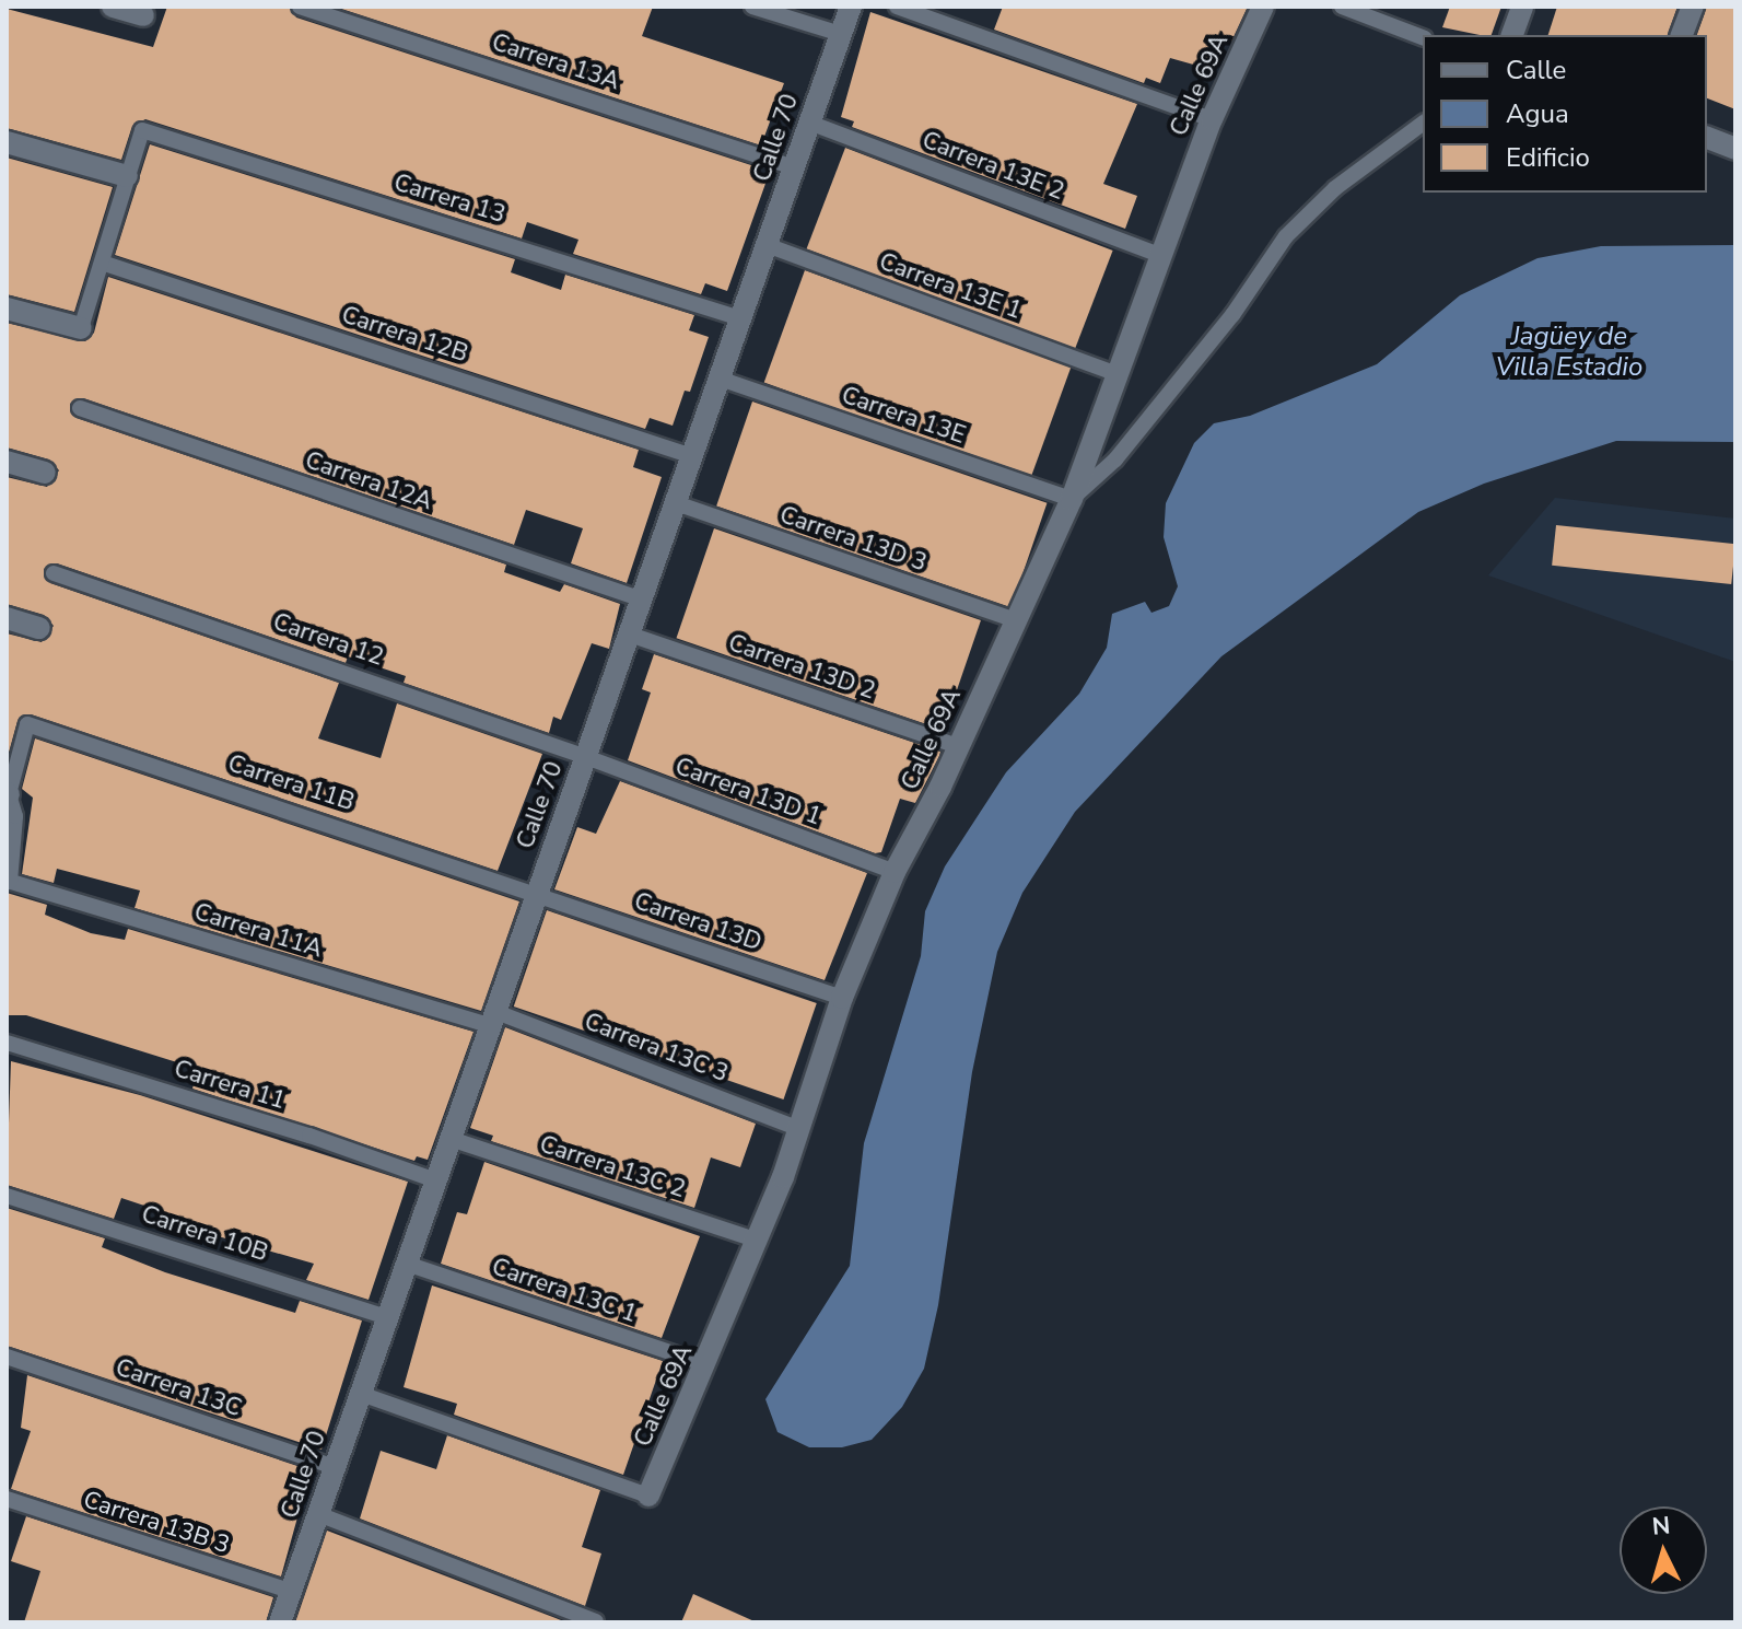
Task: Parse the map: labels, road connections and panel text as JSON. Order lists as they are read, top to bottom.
{
  "streets": {
    "street": ["Calle 69A", "Calle 70"],
    "lane": [
      "Carrera 13A",
      "Carrera 13E 2",
      "Carrera 13",
      "Carrera 13E 1",
      "Carrera 12B",
      "Carrera 13E",
      "Carrera 12A",
      "Carrera 13D 3",
      "Carrera 12",
      "Carrera 13D 2",
      "Carrera 11B",
      "Carrera 13D 1",
      "Carrera 13D",
      "Carrera 11A",
      "Carrera 13C 3",
      "Carrera 11",
      "Carrera 13C 2",
      "Carrera 10B",
      "Carrera 13C 1",
      "Carrera 13C",
      "Carrera 13B 3"
    ]
  },
  "crossings": [
    ["Carrera 13A", "Calle 70"],
    ["Calle 69A", "Carrera 13E 2"],
    ["Calle 69A", "Carrera 13E 1"],
    ["Calle 69A", "Carrera 13E"],
    ["Calle 69A", "Carrera 13D 3"],
    ["Calle 69A", "Carrera 13D 2"],
    ["Calle 69A", "Carrera 13D 1"],
    ["Calle 69A", "Carrera 13D"],
    ["Calle 69A", "Carrera 13C 3"],
    ["Calle 69A", "Carrera 13C 2"],
    ["Calle 69A", "Carrera 13C 1"],
    ["Calle 70", "Carrera 13E 2"],
    ["Calle 70", "Carrera 13"],
    ["Calle 70", "Carrera 13E 1"],
    ["Calle 70", "Carrera 12B"],
    ["Calle 70", "Carrera 13E"],
    ["Calle 70", "Carrera 12A"],
    ["Calle 70", "Carrera 13D 3"],
    ["Calle 70", "Carrera 12"],
    ["Calle 70", "Carrera 13D 2"],
    ["Calle 70", "Carrera 11B"],
    ["Calle 70", "Carrera 13D 1"],
    ["Calle 70", "Carrera 13D"],
    ["Calle 70", "Carrera 11A"],
    ["Calle 70", "Carrera 13C 3"],
    ["Calle 70", "Carrera 11"],
    ["Calle 70", "Carrera 13C 2"],
    ["Calle 70", "Carrera 10B"],
    ["Calle 70", "Carrera 13C 1"],
    ["Calle 70", "Carrera 13C"],
    ["Calle 70", "Carrera 13B 3"],
    ["Carrera 12", "Carrera 13D 1"],
    ["Carrera 11B", "Carrera 13D"],
    ["Carrera 11B", "Carrera 11A"],
    ["Carrera 11A", "Carrera 13C 3"]
  ],
  "water": ["Jagüey de Villa Estadio"],
  "legend": ["Calle", "Agua", "Edificio"],
  "north": "top"
}
